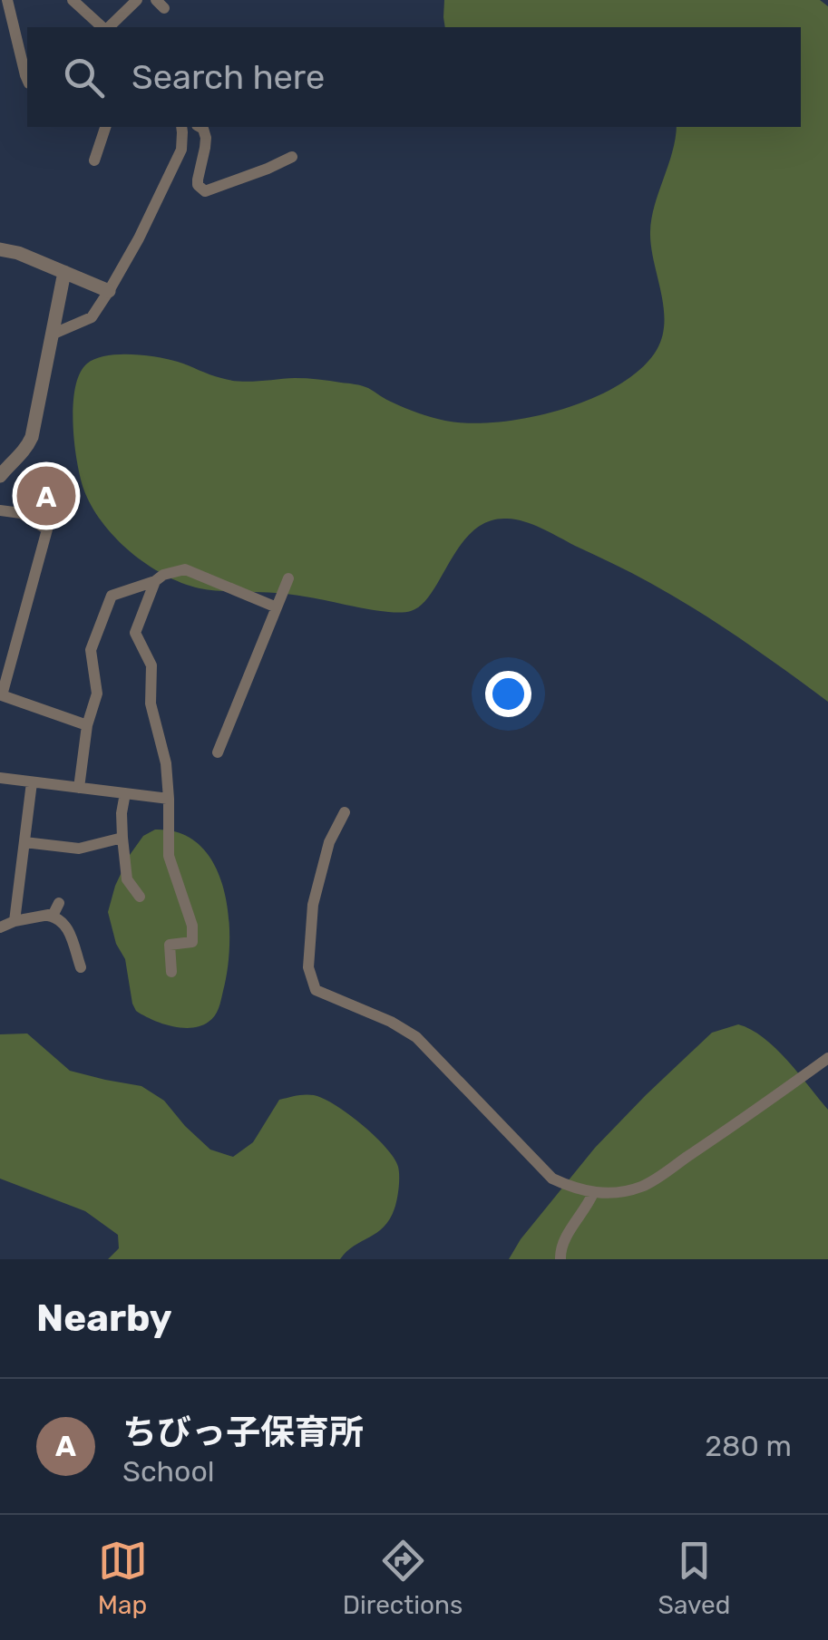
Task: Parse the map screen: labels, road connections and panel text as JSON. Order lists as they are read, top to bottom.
{
  "page": {
    "search": "Search here",
    "pins": "A",
    "heading": "Nearby",
    "list": [
      {
        "mark": "A",
        "name": "ちびっ子保育所",
        "note": "School",
        "value": "280 m"
      }
    ],
    "nav": ["Map", "Directions", "Saved"]
  }
}
